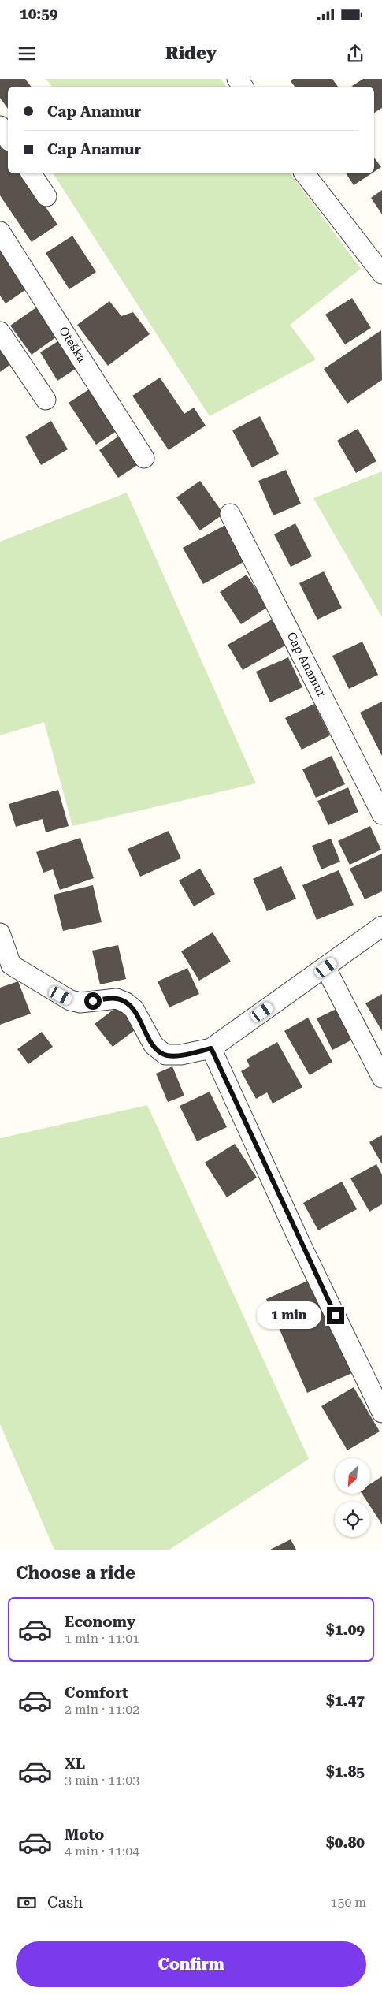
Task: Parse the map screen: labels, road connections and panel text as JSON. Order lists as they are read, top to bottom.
{
  "streets": {
    "street": ["Oteška", "Cap Anamur"]
  },
  "north": "bottom left",
  "page": {
    "status": "10:59",
    "header": "Ridey",
    "banner": ["Cap Anamur", "Cap Anamur"],
    "bubble": "1 min",
    "heading": "Choose a ride",
    "list": [
      {
        "name": "Economy",
        "note": "1 min · 11:01",
        "value": "$1.09"
      },
      {
        "name": "Comfort",
        "note": "2 min · 11:02",
        "value": "$1.47"
      },
      {
        "name": "XL",
        "note": "3 min · 11:03",
        "value": "$1.85"
      },
      {
        "name": "Moto",
        "note": "4 min · 11:04",
        "value": "$0.80"
      }
    ],
    "pay": ["Cash", "150 m"],
    "buttons": "Confirm"
  }
}
